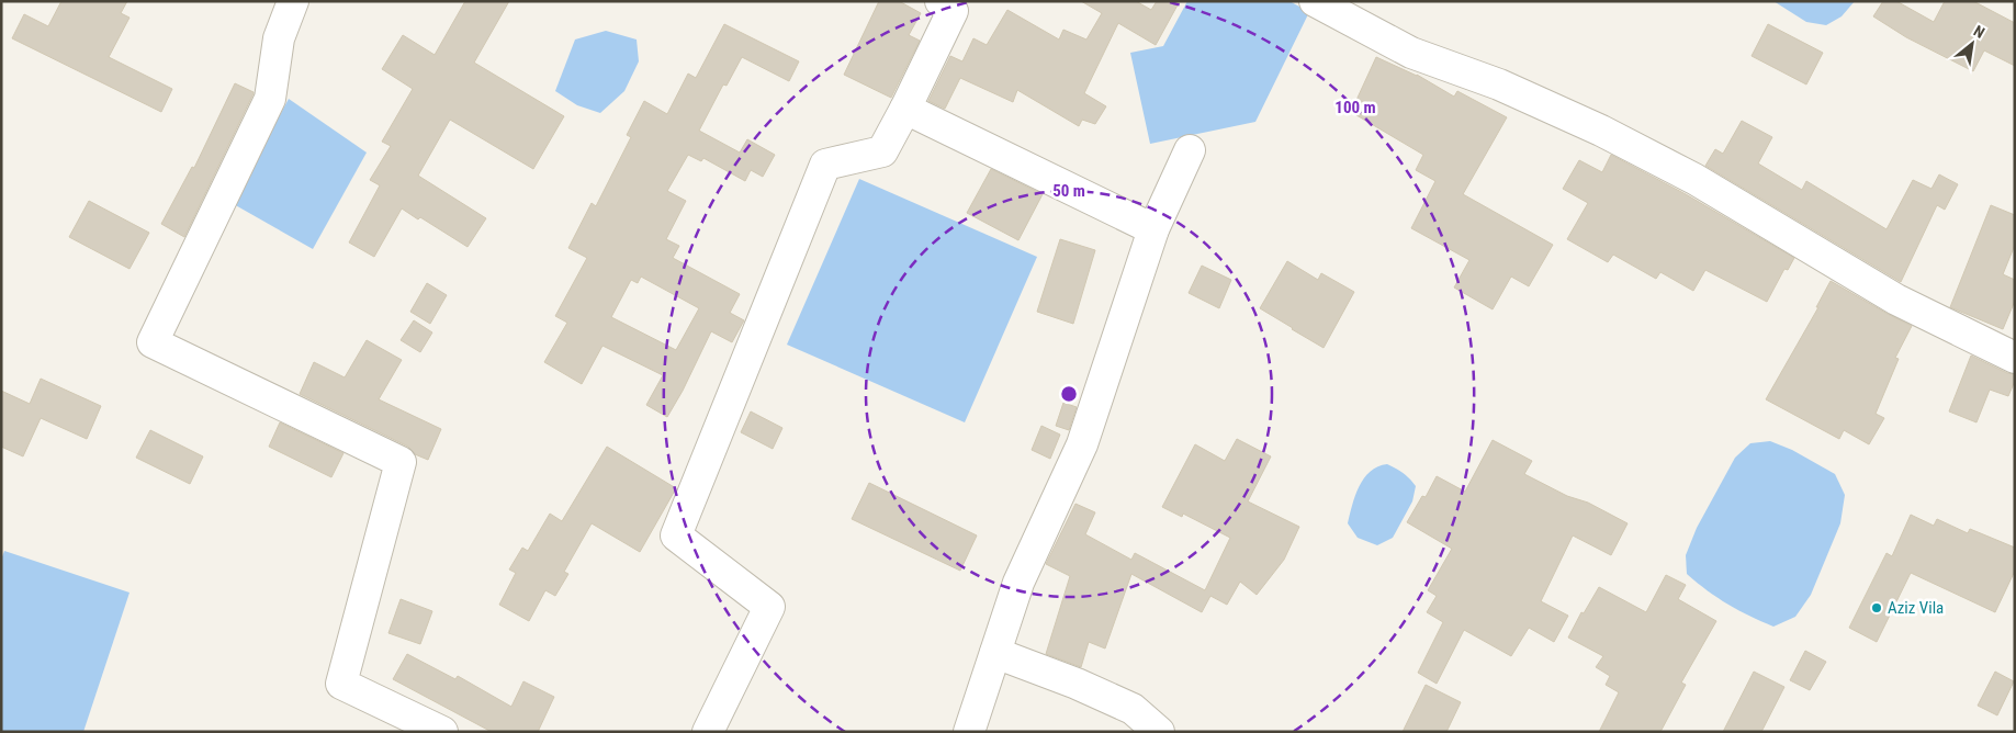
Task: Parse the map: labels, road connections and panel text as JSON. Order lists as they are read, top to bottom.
{
  "places": ["Aziz Vila"],
  "north": "top right",
  "rings": ["100 m", "50 m"]
}
